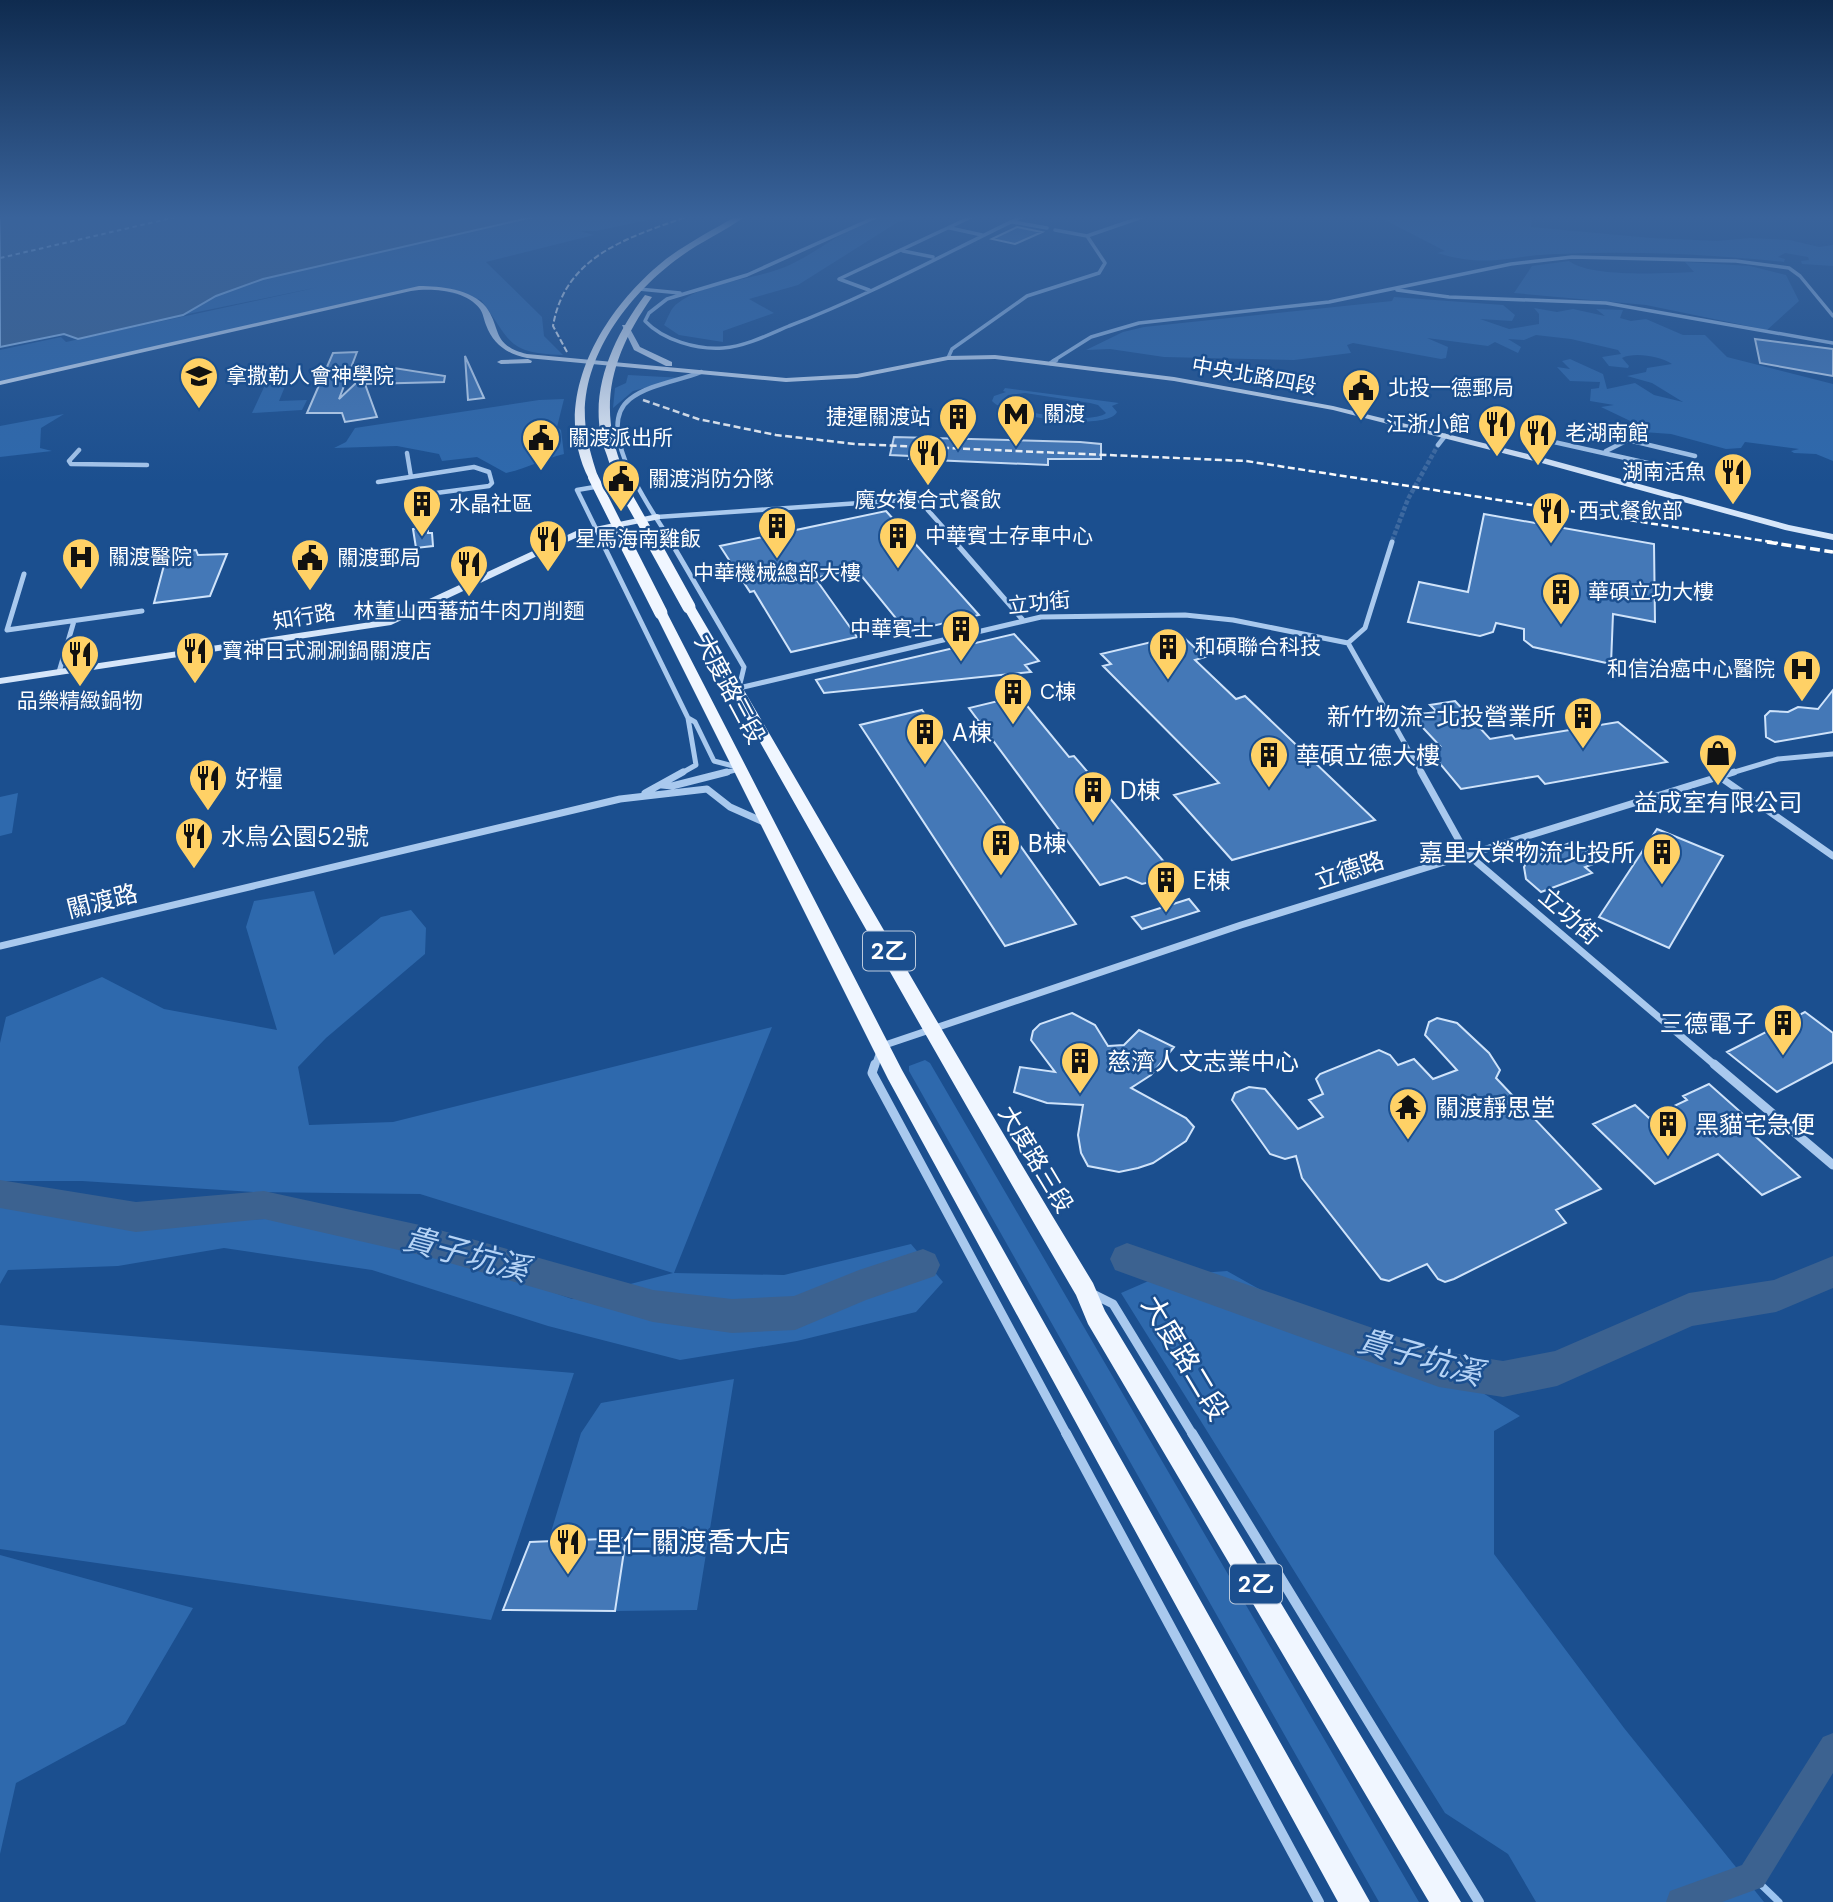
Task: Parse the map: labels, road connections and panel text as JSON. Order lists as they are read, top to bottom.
{
  "streets": {
    "main road": ["大度路三段", "2乙"],
    "street": [
      "中央北路四段",
      "立功街",
      "知行路",
      "立德路",
      "關渡路",
      "大度路二段"
    ]
  },
  "crossings": [
    ["中央北路四段", "大度路三段"],
    ["立功街", "大度路三段"],
    ["立功街", "立德路"],
    ["知行路", "大度路三段"],
    ["大度路三段", "立德路"],
    ["大度路三段", "2乙"],
    ["大度路三段", "大度路二段"],
    ["2乙", "大度路二段"]
  ],
  "water": ["貴子坑溪"],
  "places": {
    "school or university": ["拿撒勒人會神學院"],
    "public building": [
      "北投一德郵局",
      "關渡派出所",
      "關渡消防分隊",
      "關渡郵局"
    ],
    "metro station": ["關渡"],
    "building": [
      "捷運關渡站",
      "水晶社區",
      "中華機械總部大樓",
      "中華賓士存車中心",
      "華碩立功大樓",
      "中華賓士",
      "和碩聯合科技",
      "C棟",
      "新竹物流-北投營業所",
      "A棟",
      "華碩立德大樓",
      "D棟",
      "B棟",
      "嘉里大榮物流北投所",
      "E棟",
      "三德電子",
      "慈濟人文志業中心",
      "黑貓宅急便"
    ],
    "restaurant": [
      "江浙小館",
      "老湖南館",
      "魔女複合式餐飲",
      "湖南活魚",
      "西式餐飲部",
      "星馬海南雞飯",
      "林董山西蕃茄牛肉刀削麵",
      "寶神日式涮涮鍋關渡店",
      "品樂精緻鍋物",
      "好糧",
      "水鳥公園52號",
      "里仁關渡喬大店"
    ],
    "hospital": ["關渡醫院", "和信治癌中心醫院"],
    "shop": ["益成室有限公司"],
    "temple": ["關渡靜思堂"]
  }
}
